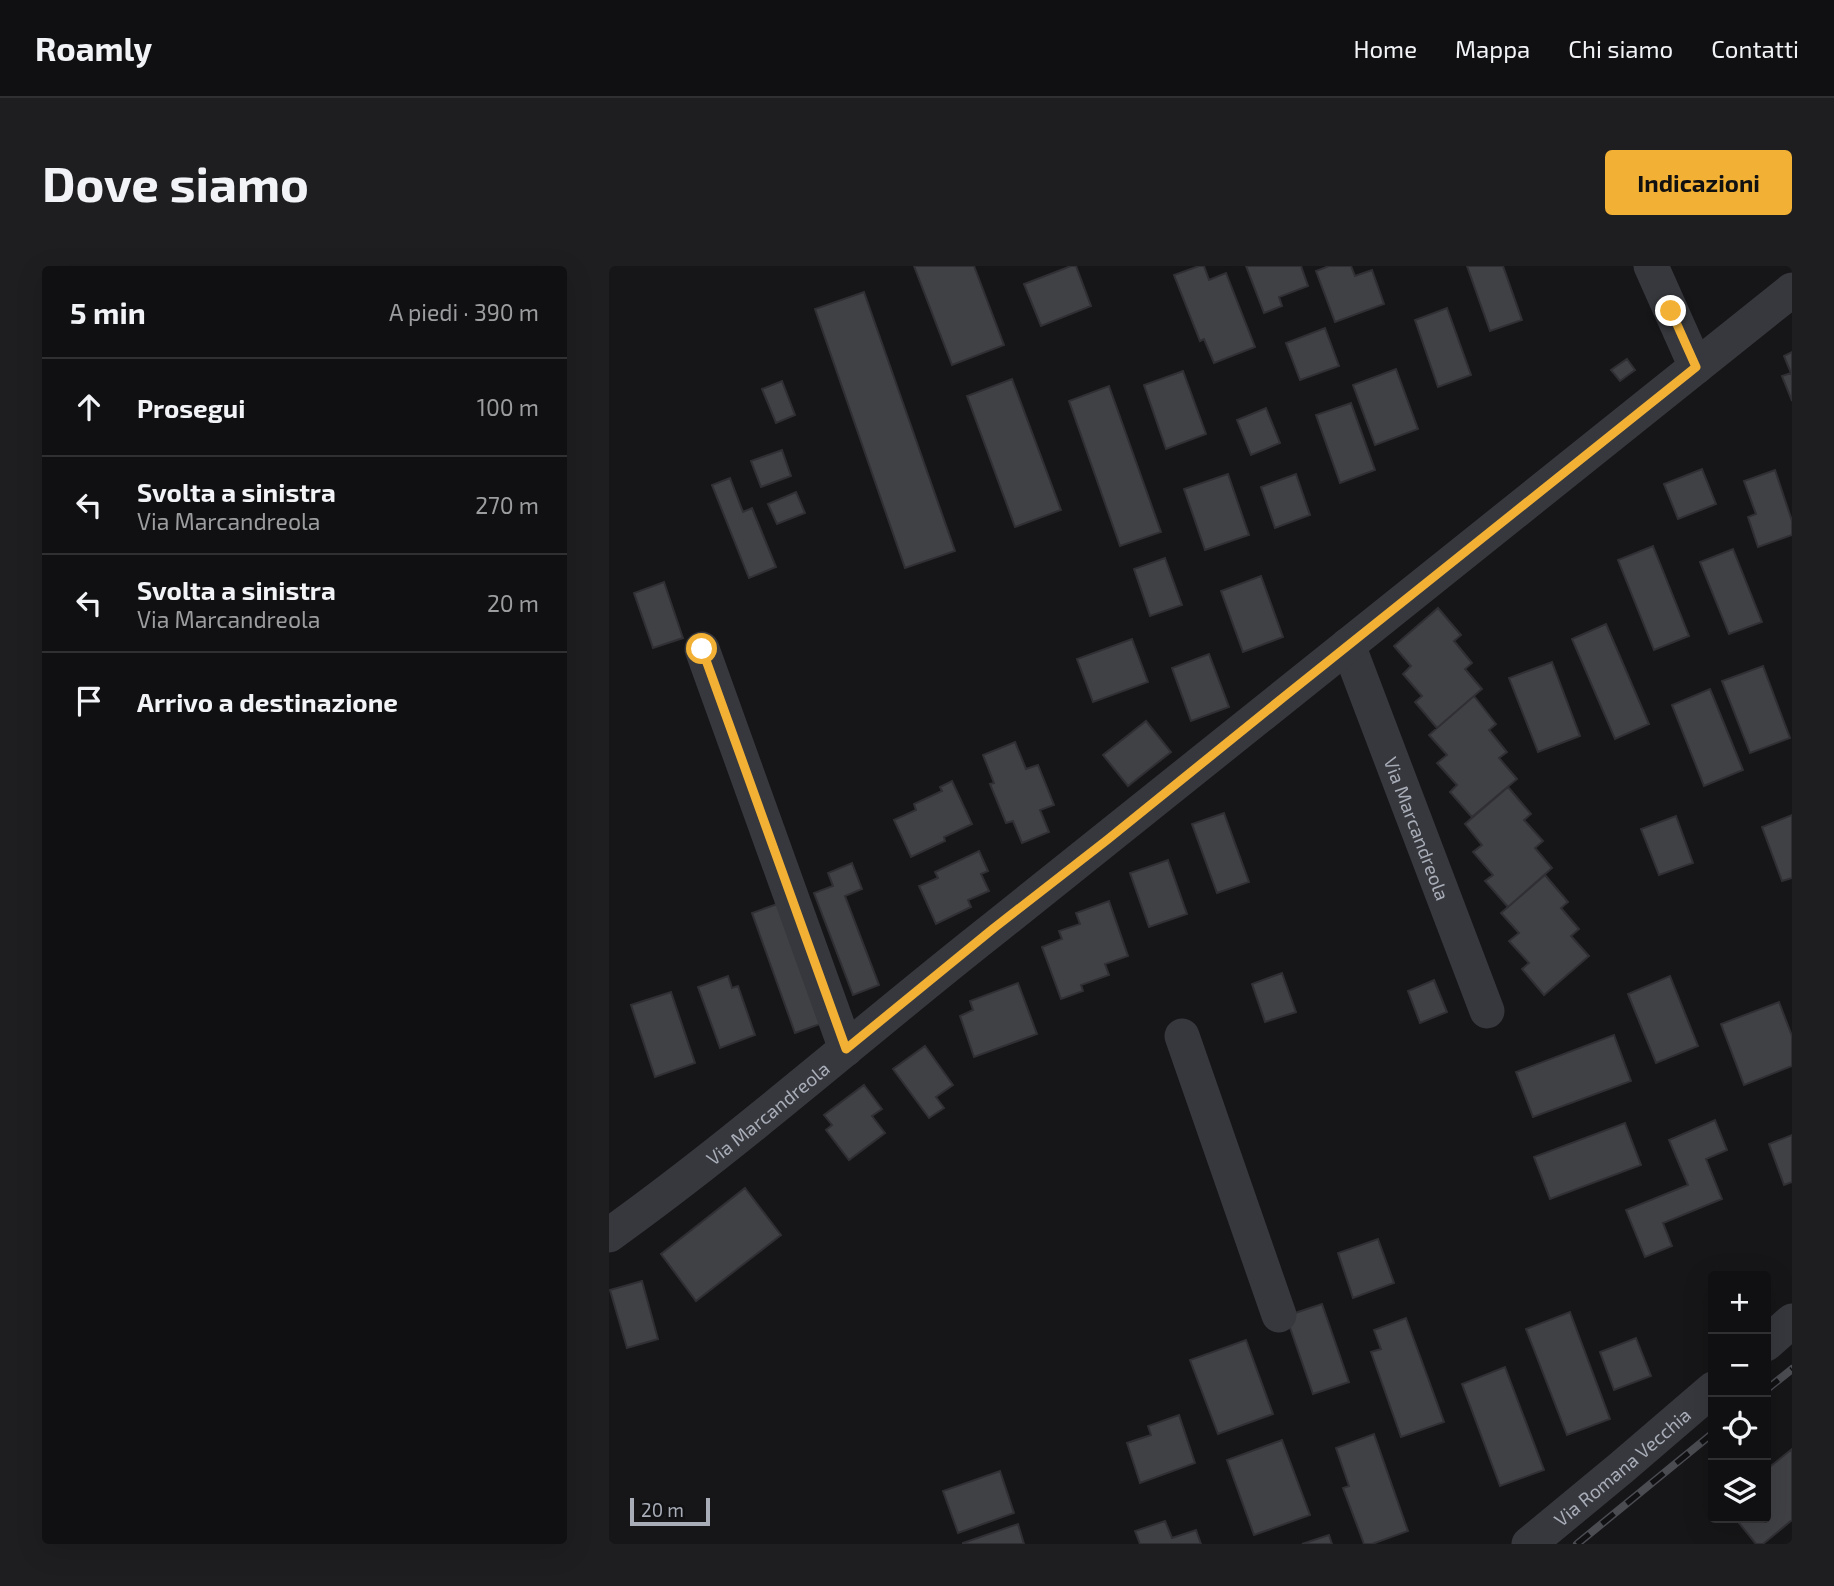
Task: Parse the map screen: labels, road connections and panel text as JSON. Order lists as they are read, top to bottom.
{
  "streets": {
    "street": ["Via Marcandreola", "Via Romana Vecchia"]
  },
  "scale_bar": "20 m",
  "page": {
    "header": "Roamly",
    "nav": [
      "Home",
      "Mappa",
      "Chi siamo",
      "Contatti"
    ],
    "buttons": "Indicazioni",
    "title": "Dove siamo",
    "heading": ["5 min", "A piedi · 390 m"],
    "list": [
      ["Prosegui", "100 m"],
      ["Svolta a sinistra", "Via Marcandreola", "270 m"],
      ["Svolta a sinistra", "Via Marcandreola", "20 m"],
      "Arrivo a destinazione"
    ],
    "map_buttons": ["+", "−"],
    "scale": "20 m"
  }
}
